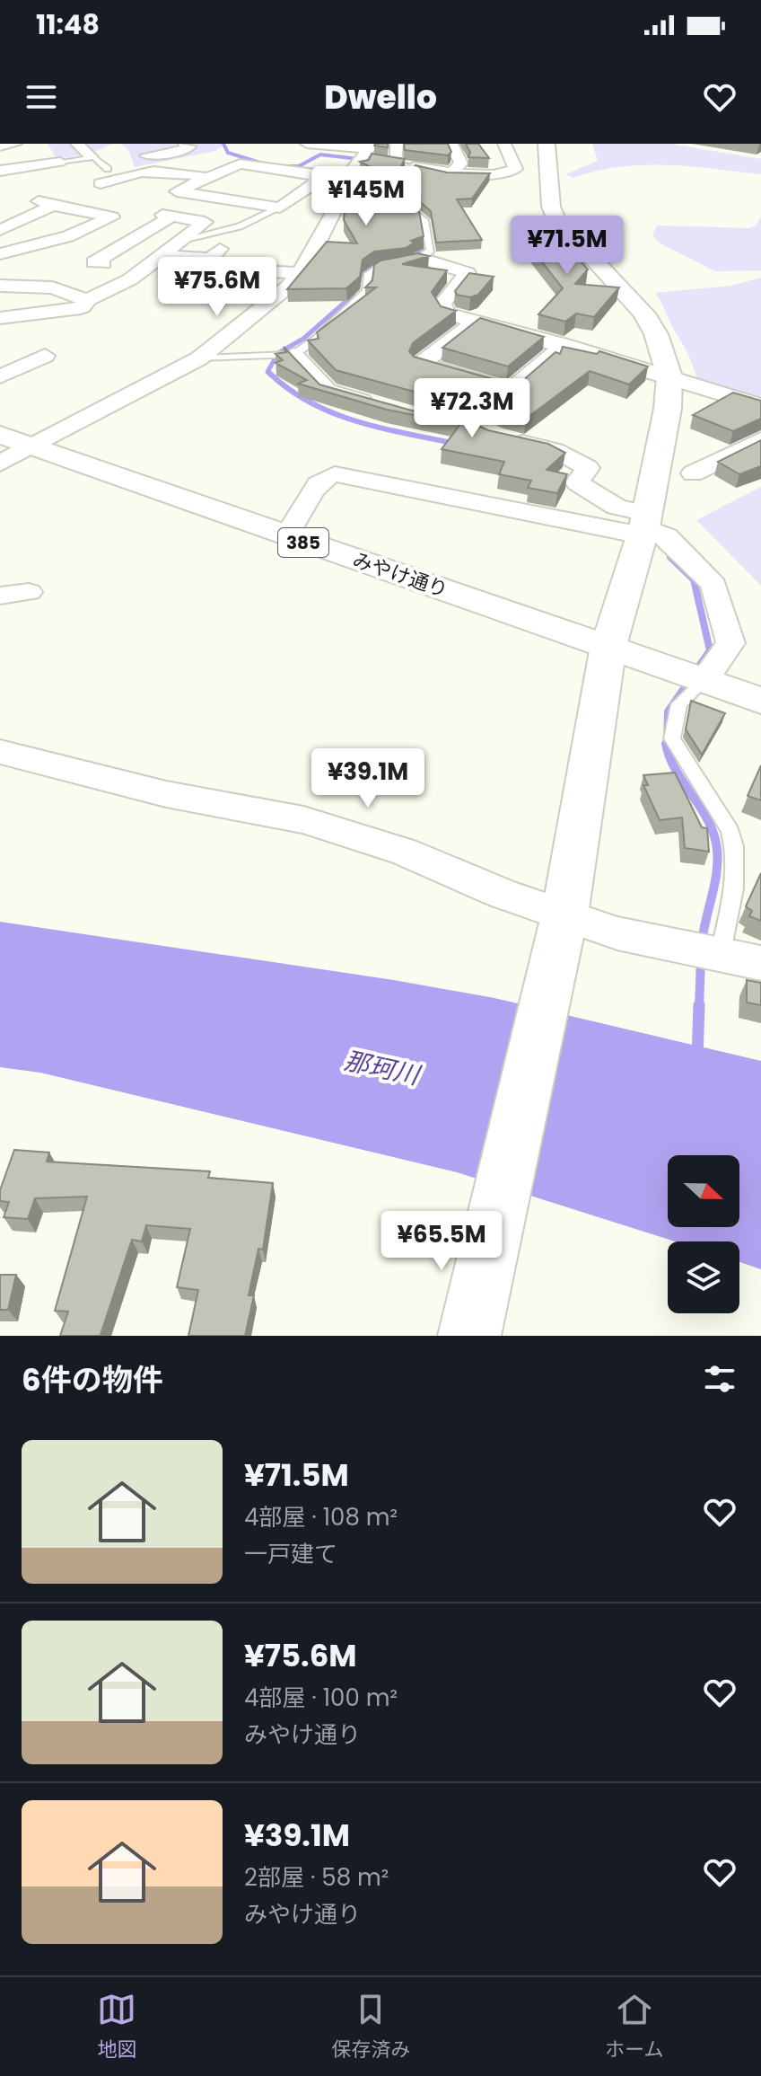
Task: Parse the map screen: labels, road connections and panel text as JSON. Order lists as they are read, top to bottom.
{
  "streets": {
    "main road": ["385", "みやけ通り"]
  },
  "water": ["那珂川"],
  "north": "right",
  "page": {
    "status": "11:48",
    "header": "Dwello",
    "price": [
      "¥145M",
      "¥71.5M",
      "¥75.6M",
      "¥72.3M",
      "¥39.1M",
      "¥65.5M"
    ],
    "heading": "6件の物件",
    "list": [
      {
        "name": "¥71.5M",
        "note": "4部屋 · 108 m² · 一戸建て"
      },
      {
        "name": "¥75.6M",
        "note": "4部屋 · 100 m² · みやけ通り"
      },
      {
        "name": "¥39.1M",
        "note": "2部屋 · 58 m² · みやけ通り"
      }
    ],
    "tabs": ["地図", "保存済み", "ホーム"]
  }
}
